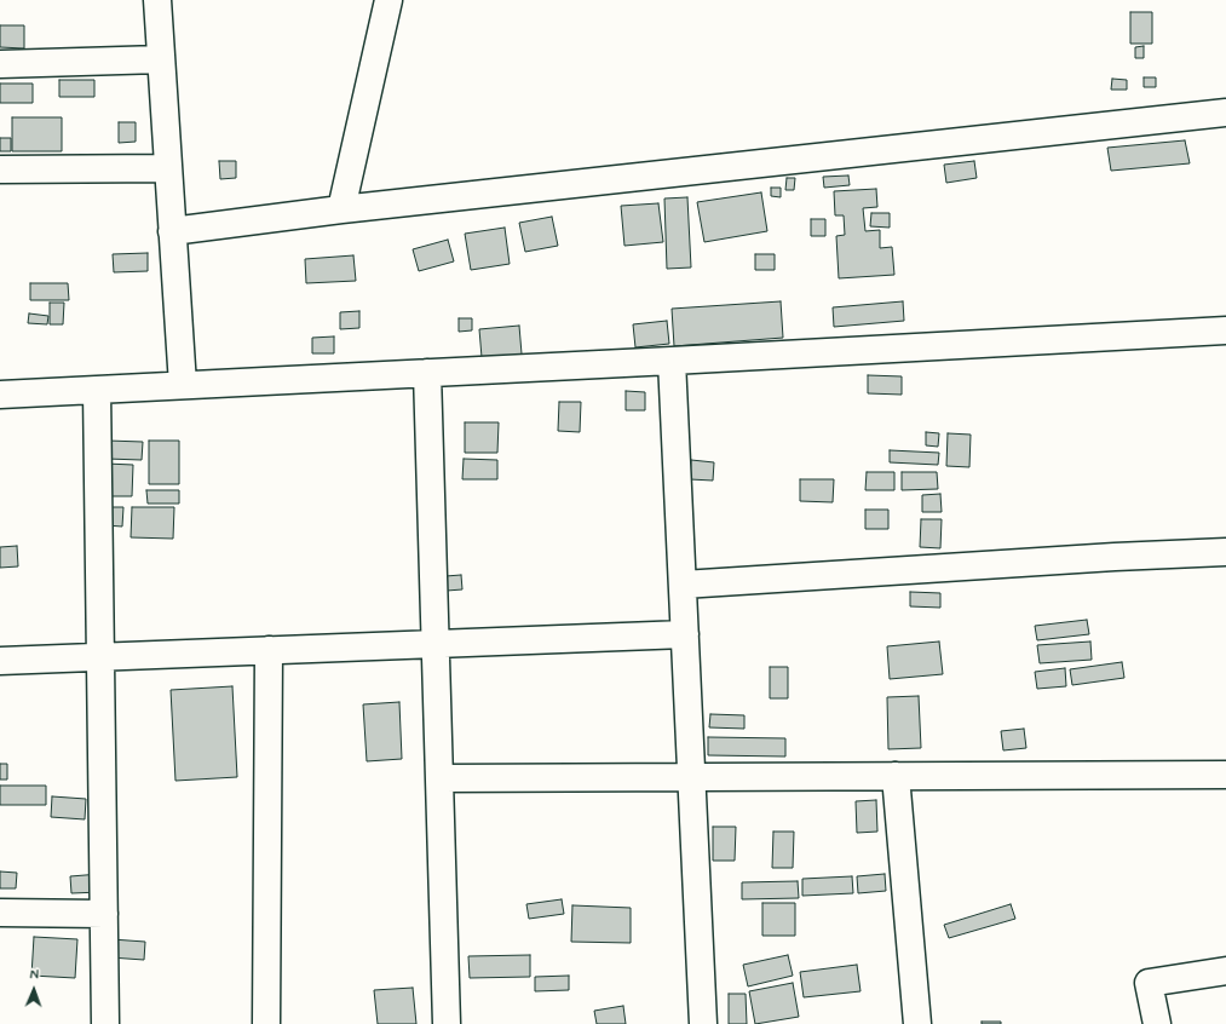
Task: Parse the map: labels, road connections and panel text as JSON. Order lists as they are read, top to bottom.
{
  "north": "top"
}
